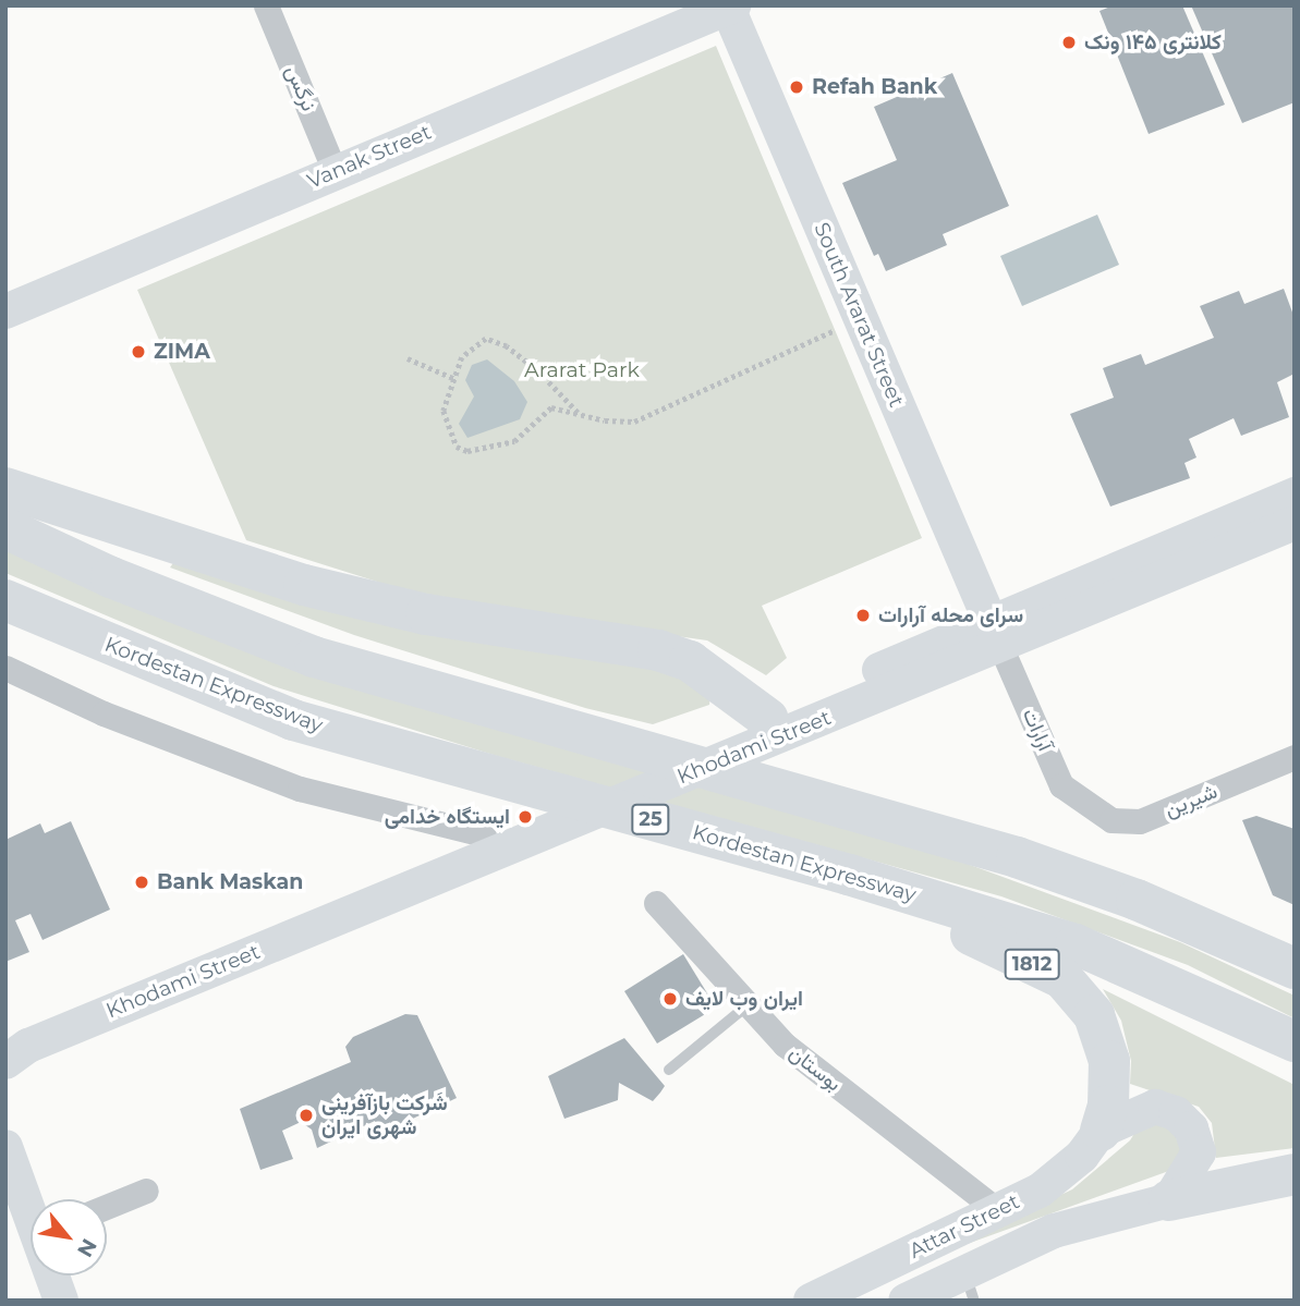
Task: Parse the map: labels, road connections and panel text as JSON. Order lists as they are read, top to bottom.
{
  "streets": {
    "highway": ["Kordestan Expressway", "25", "1812"],
    "main road": [
      "Vanak Street",
      "South Ararat Street",
      "Khodami Street",
      "Attar Street"
    ],
    "street": [
      "نرگس",
      "آرارات",
      "شیرین",
      "بوستان"
    ]
  },
  "crossings": [
    ["نرگس", "Vanak Street"],
    ["Vanak Street", "South Ararat Street"],
    ["South Ararat Street", "آرارات"],
    ["South Ararat Street", "Khodami Street"],
    ["Kordestan Expressway", "1812"],
    ["آرارات", "Khodami Street"],
    ["آرارات", "شیرین"],
    ["1812", "Attar Street"],
    ["بوستان", "Attar Street"]
  ],
  "parks": ["Ararat Park"],
  "places": [
    "کلانتری ۱۴۵ ونک",
    "Refah Bank",
    "ZIMA",
    "سرای محله آرارات",
    "ایستگاه خدامی",
    "Bank Maskan",
    "ایران وب لایف",
    "شَرکت بازآفرینی شهری ایران"
  ],
  "north": "bottom right"
}
